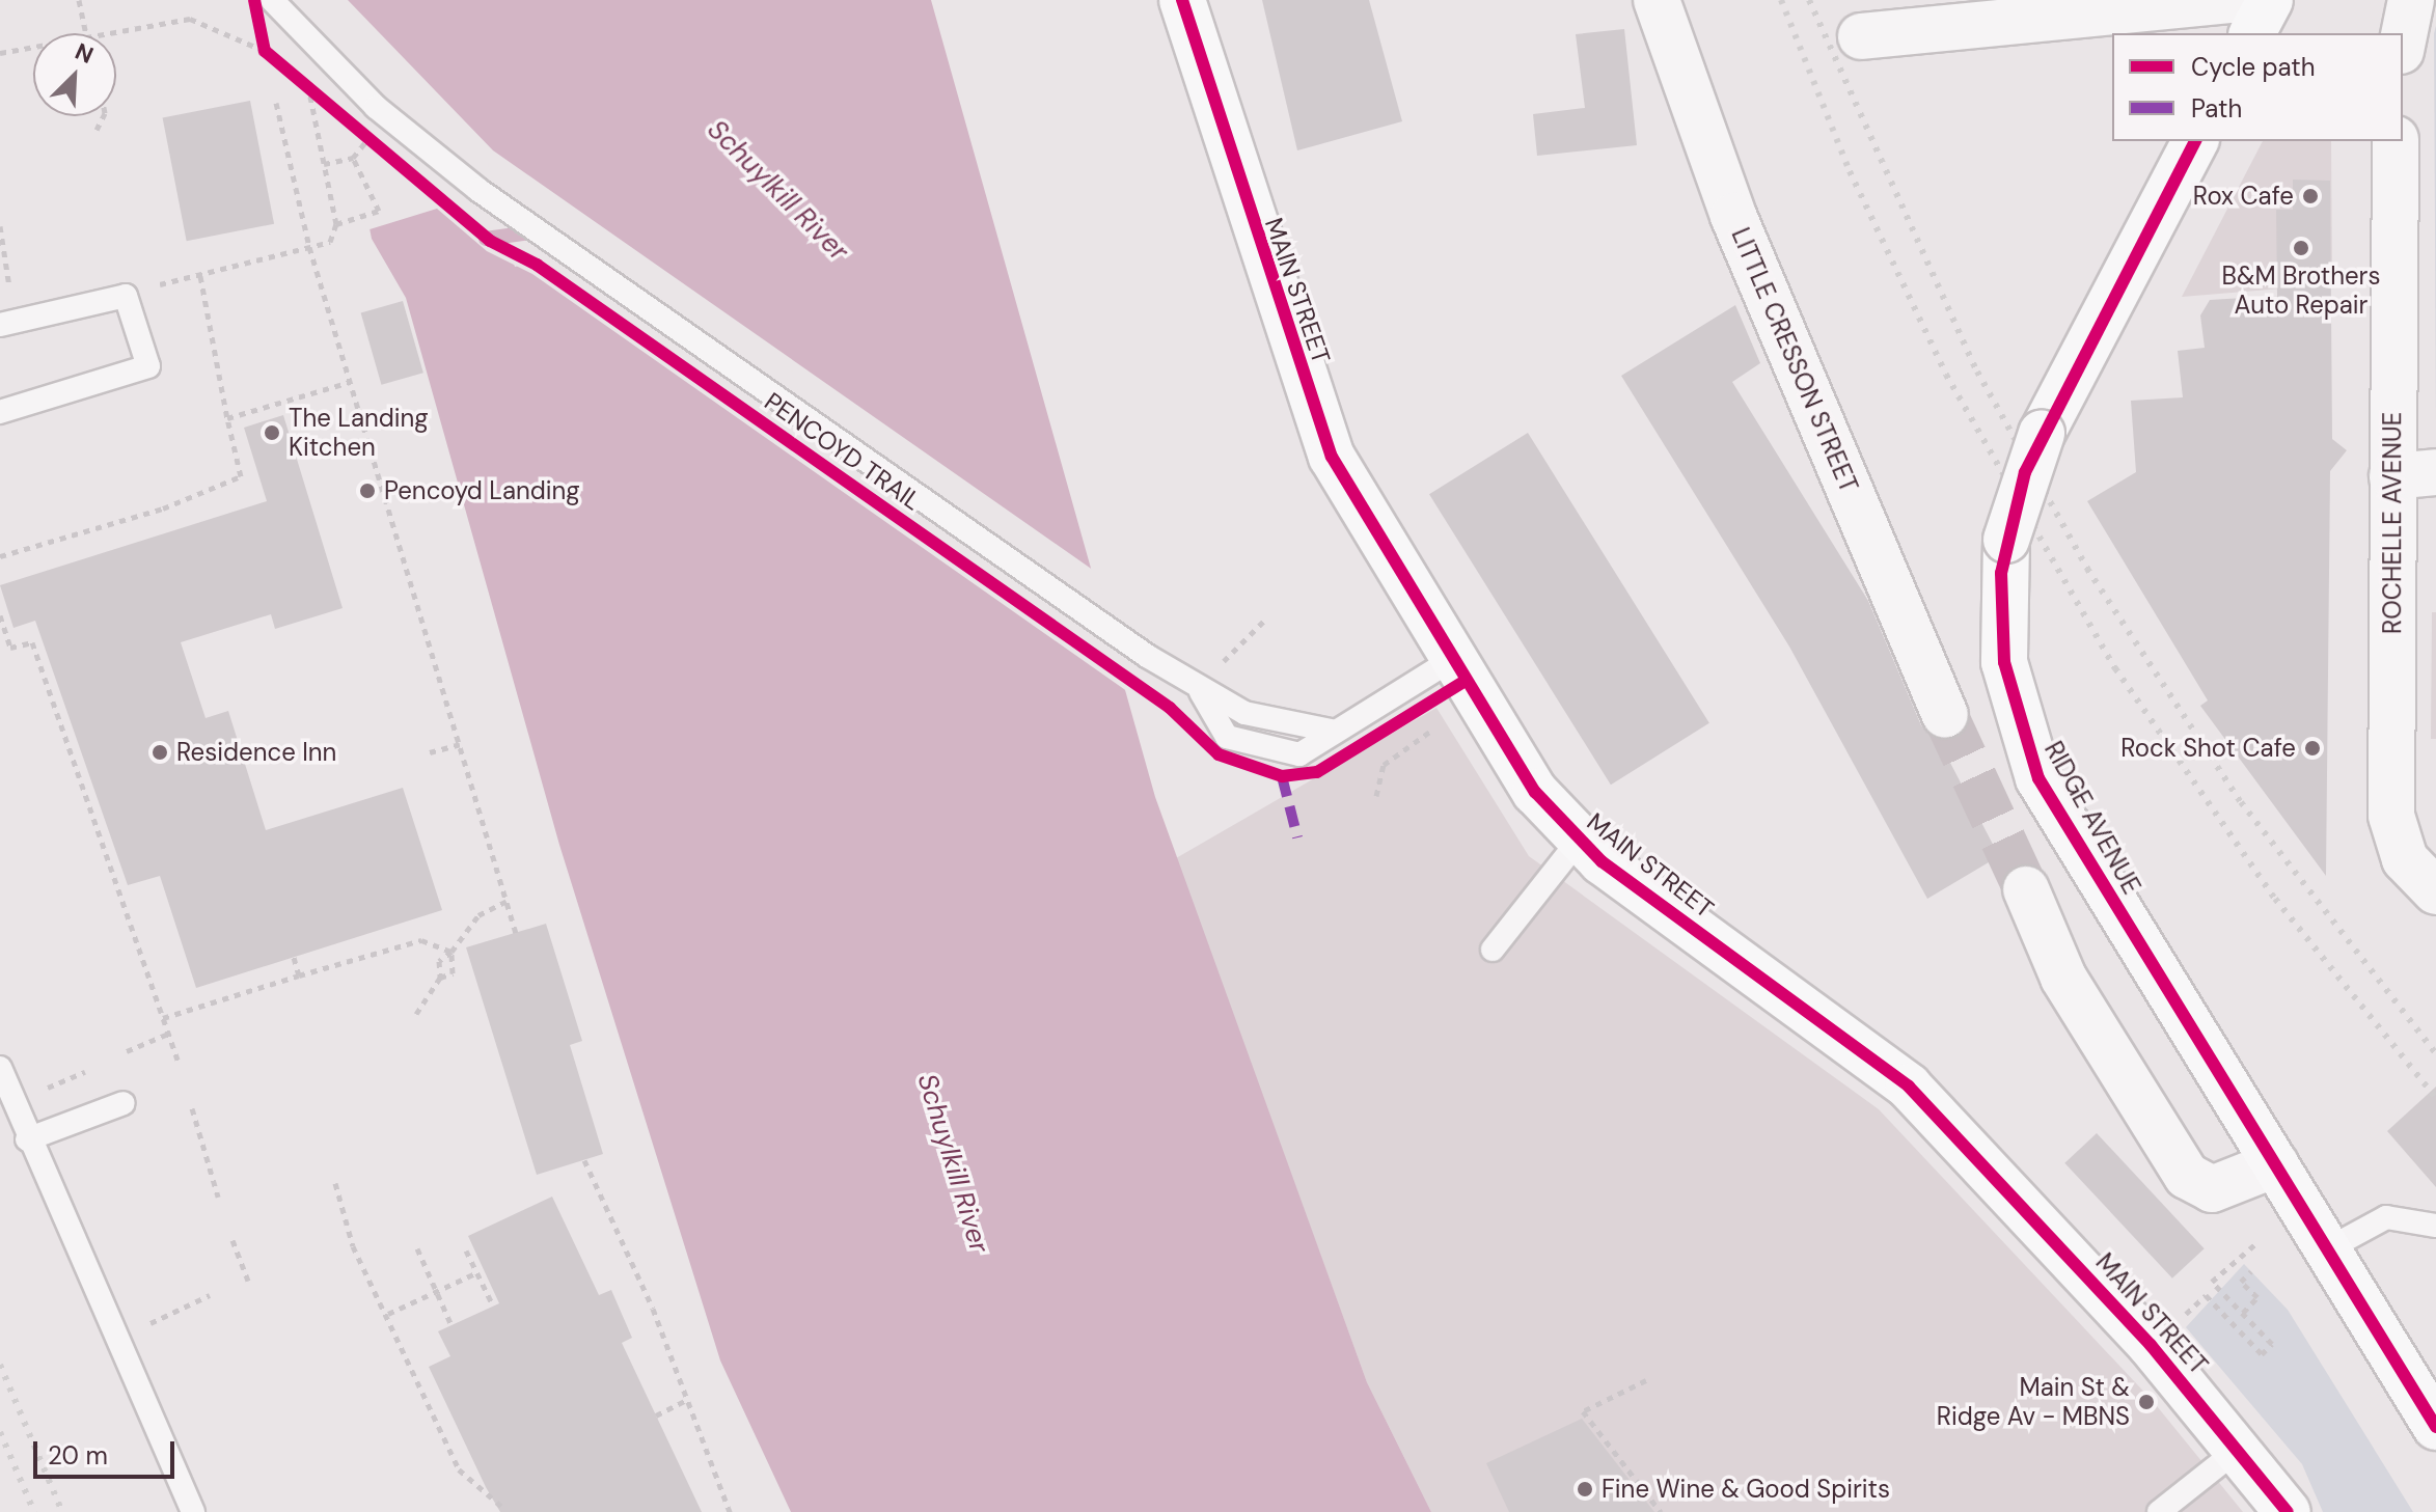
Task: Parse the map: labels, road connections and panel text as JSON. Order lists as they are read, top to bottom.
{
  "streets": {
    "street": [
      "MAIN STREET",
      "LITTLE CRESSON STREET",
      "ROCHELLE AVENUE",
      "RIDGE AVENUE"
    ],
    "cycle path": ["PENCOYD TRAIL"]
  },
  "water": ["Schuylkill River"],
  "places": [
    "Rox Cafe",
    "B&M Brothers Auto Repair",
    "The Landing Kitchen",
    "Pencoyd Landing",
    "Rock Shot Cafe",
    "Residence Inn",
    "Main St & Ridge Av - MBNS",
    "Fine Wine & Good Spirits"
  ],
  "legend": ["Cycle path", "Path"],
  "scale_bar": "20 m",
  "north": "top right"
}
